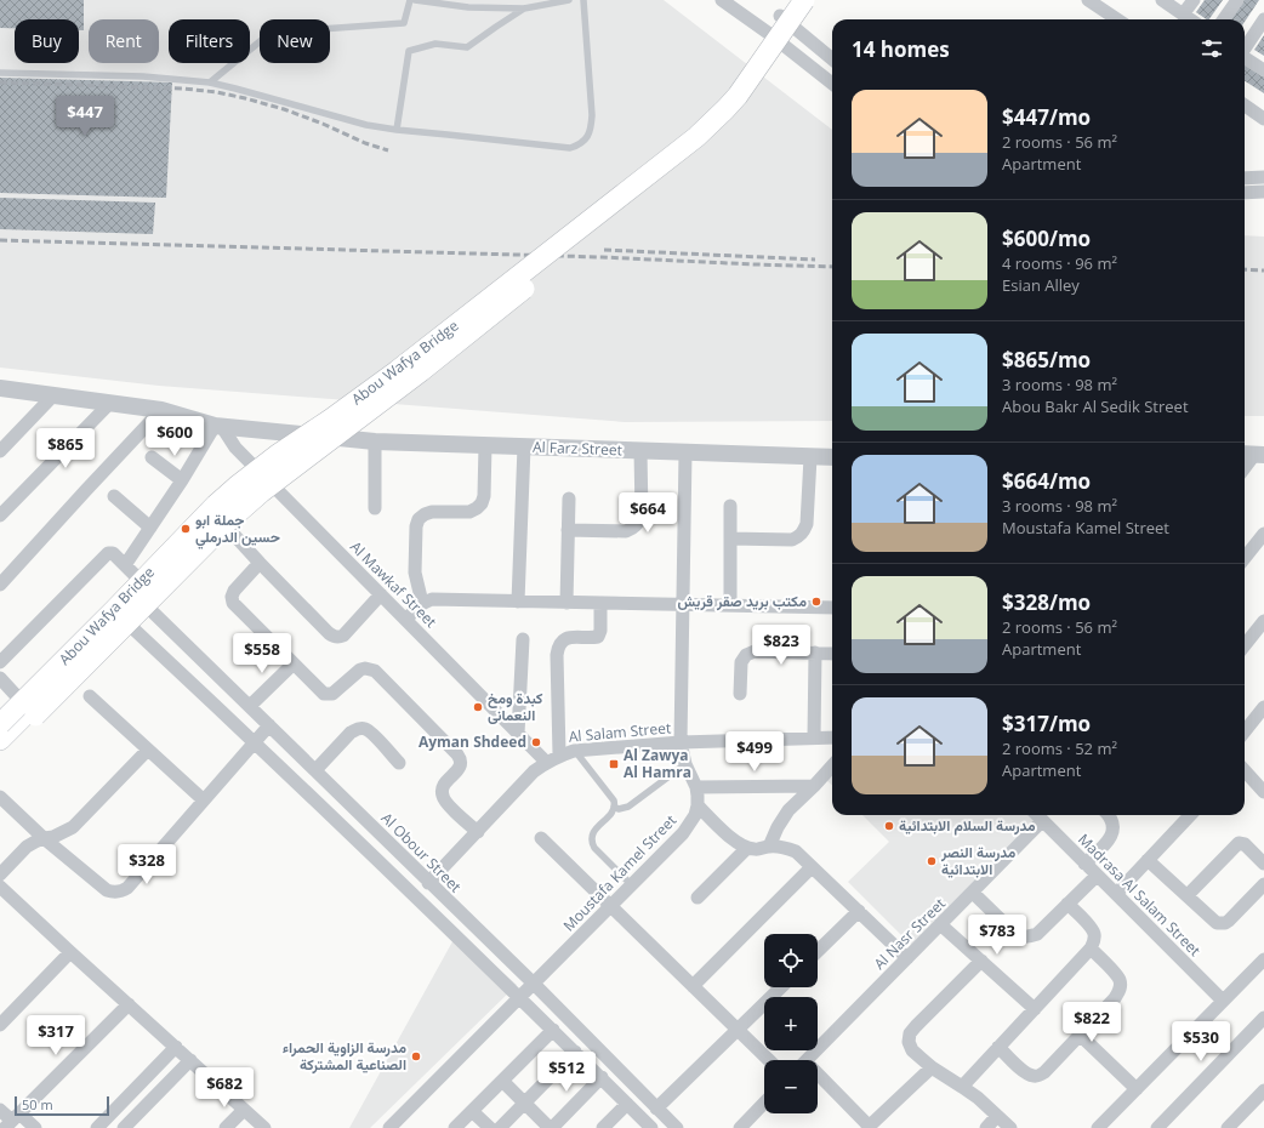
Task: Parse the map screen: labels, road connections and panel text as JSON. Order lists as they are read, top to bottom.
{
  "streets": {
    "main road": ["Abou Wafya Bridge"],
    "street": [
      "Al Farz Street",
      "Al Mawkaf Street",
      "Al Salam Street",
      "Al Obour Street",
      "Moustafa Kamel Street",
      "Madrasa Al Salam Street",
      "Al Nasr Street"
    ]
  },
  "crossings": [
    ["Al Farz Street", "Al Mawkaf Street"],
    ["Al Farz Street", "Moustafa Kamel Street"],
    ["Al Mawkaf Street", "Al Salam Street"],
    ["Al Salam Street", "Al Obour Street"],
    ["Al Salam Street", "Moustafa Kamel Street"],
    ["Al Obour Street", "Moustafa Kamel Street"],
    ["Madrasa Al Salam Street", "Al Nasr Street"]
  ],
  "places": {
    "other": [
      "جملة ابو حسين الدرملي",
      "مكتب بريد صقر قريش",
      "كبدة ومخ النعمانى",
      "Ayman Shdeed",
      "مدرسة السلام الابتدائية",
      "مدرسة النصر الابتدائية",
      "مدرسة الزاوية الحمراء الصناعية المشتركة"
    ],
    "transit": ["Al Zawya Al Hamra"]
  },
  "scale_bar": "50 m",
  "page": {
    "chip": [
      "Buy",
      "Rent",
      "Filters",
      "New"
    ],
    "heading": "14 homes",
    "list": [
      {
        "name": "$447/mo",
        "note": "2 rooms · 56 m² · Apartment"
      },
      {
        "name": "$600/mo",
        "note": "4 rooms · 96 m² · Esian Alley"
      },
      {
        "name": "$865/mo",
        "note": "3 rooms · 98 m² · Abou Bakr Al Sedik Street"
      },
      {
        "name": "$664/mo",
        "note": "3 rooms · 98 m² · Moustafa Kamel Street"
      },
      {
        "name": "$328/mo",
        "note": "2 rooms · 56 m² · Apartment"
      },
      {
        "name": "$317/mo",
        "note": "2 rooms · 52 m² · Apartment"
      }
    ],
    "price": [
      "$447",
      "$600",
      "$865",
      "$664",
      "$823",
      "$558",
      "$499",
      "$328",
      "$783",
      "$822",
      "$317",
      "$530",
      "$512",
      "$682"
    ],
    "map_buttons": ["+", "−"],
    "scale": "50 m"
  }
}
